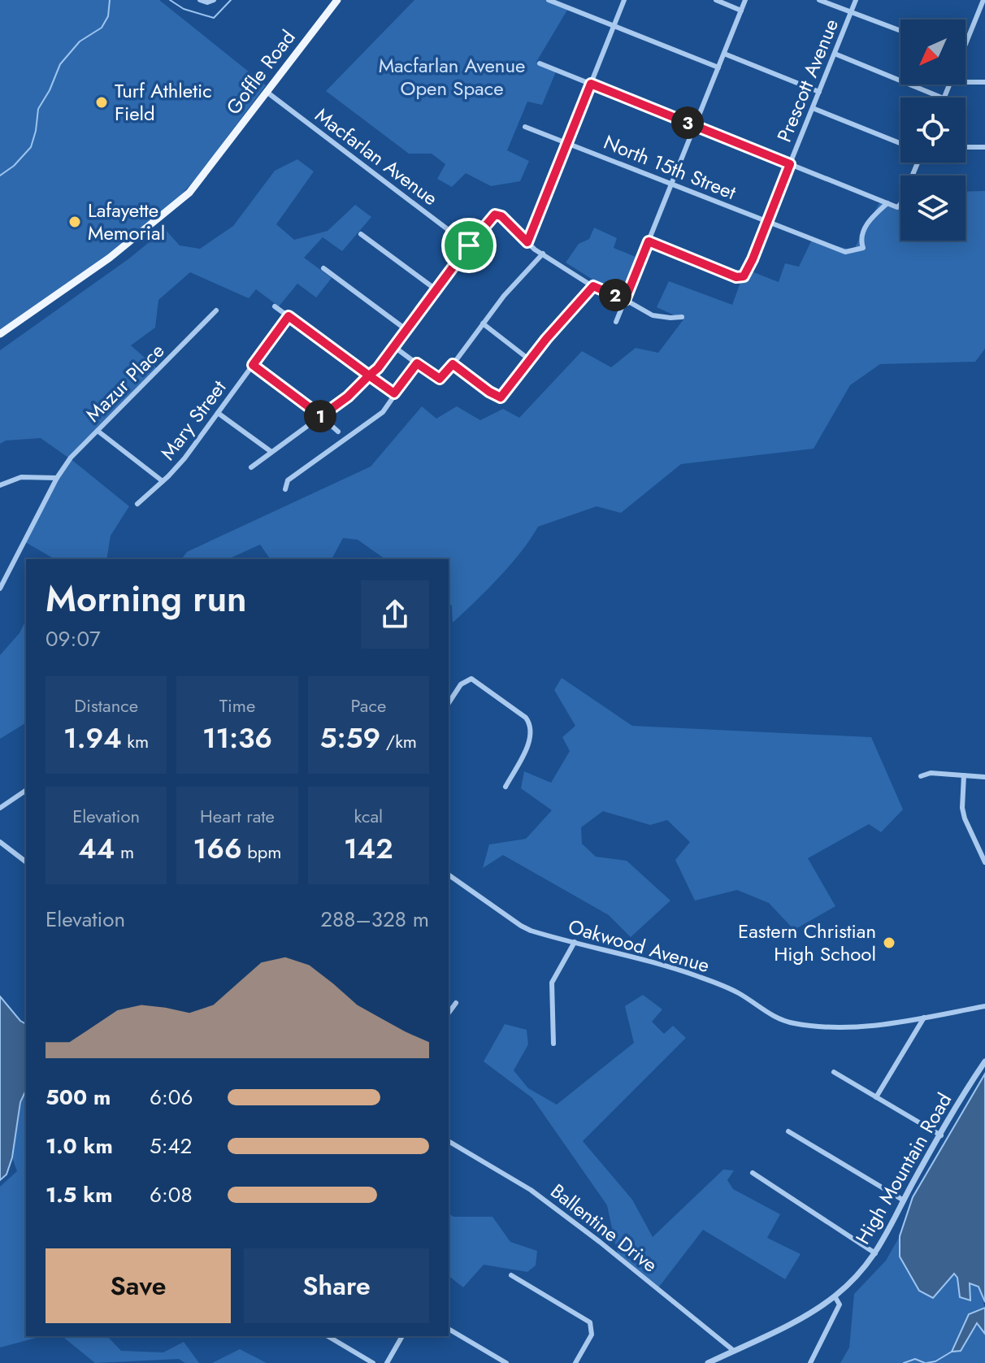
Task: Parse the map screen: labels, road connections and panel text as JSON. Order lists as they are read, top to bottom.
{
  "streets": {
    "main road": ["Goffle Road"],
    "street": [
      "Prescott Avenue",
      "Macfarlan Avenue",
      "North 15th Street",
      "Mazur Place",
      "Mary Street",
      "Oakwood Avenue",
      "High Mountain Road",
      "Ballentine Drive"
    ]
  },
  "crossings": [
    ["Goffle Road", "Macfarlan Avenue"],
    ["Prescott Avenue", "North 15th Street"],
    ["High Mountain Road", "Ballentine Drive"]
  ],
  "parks": ["Macfarlan Avenue Open Space"],
  "places": ["Turf Athletic Field", "Lafayette Memorial", "Eastern Christian High School"],
  "north": "bottom left",
  "page": {
    "pins": ["3", "2", "1"],
    "heading": ["Morning run", "09:07"],
    "stats": [
      ["Distance", "1.94 km"],
      ["Time", "11:36"],
      ["Pace", "5:59 /km"],
      ["Elevation", "44 m"],
      ["Heart rate", "166 bpm"],
      ["kcal", "142"]
    ],
    "chart": ["Elevation", "288–328 m"],
    "list": [
      {
        "name": "500 m",
        "note": "6:06"
      },
      {
        "name": "1.0 km",
        "note": "5:42"
      },
      {
        "name": "1.5 km",
        "note": "6:08"
      }
    ],
    "buttons": ["Save", "Share"]
  }
}
